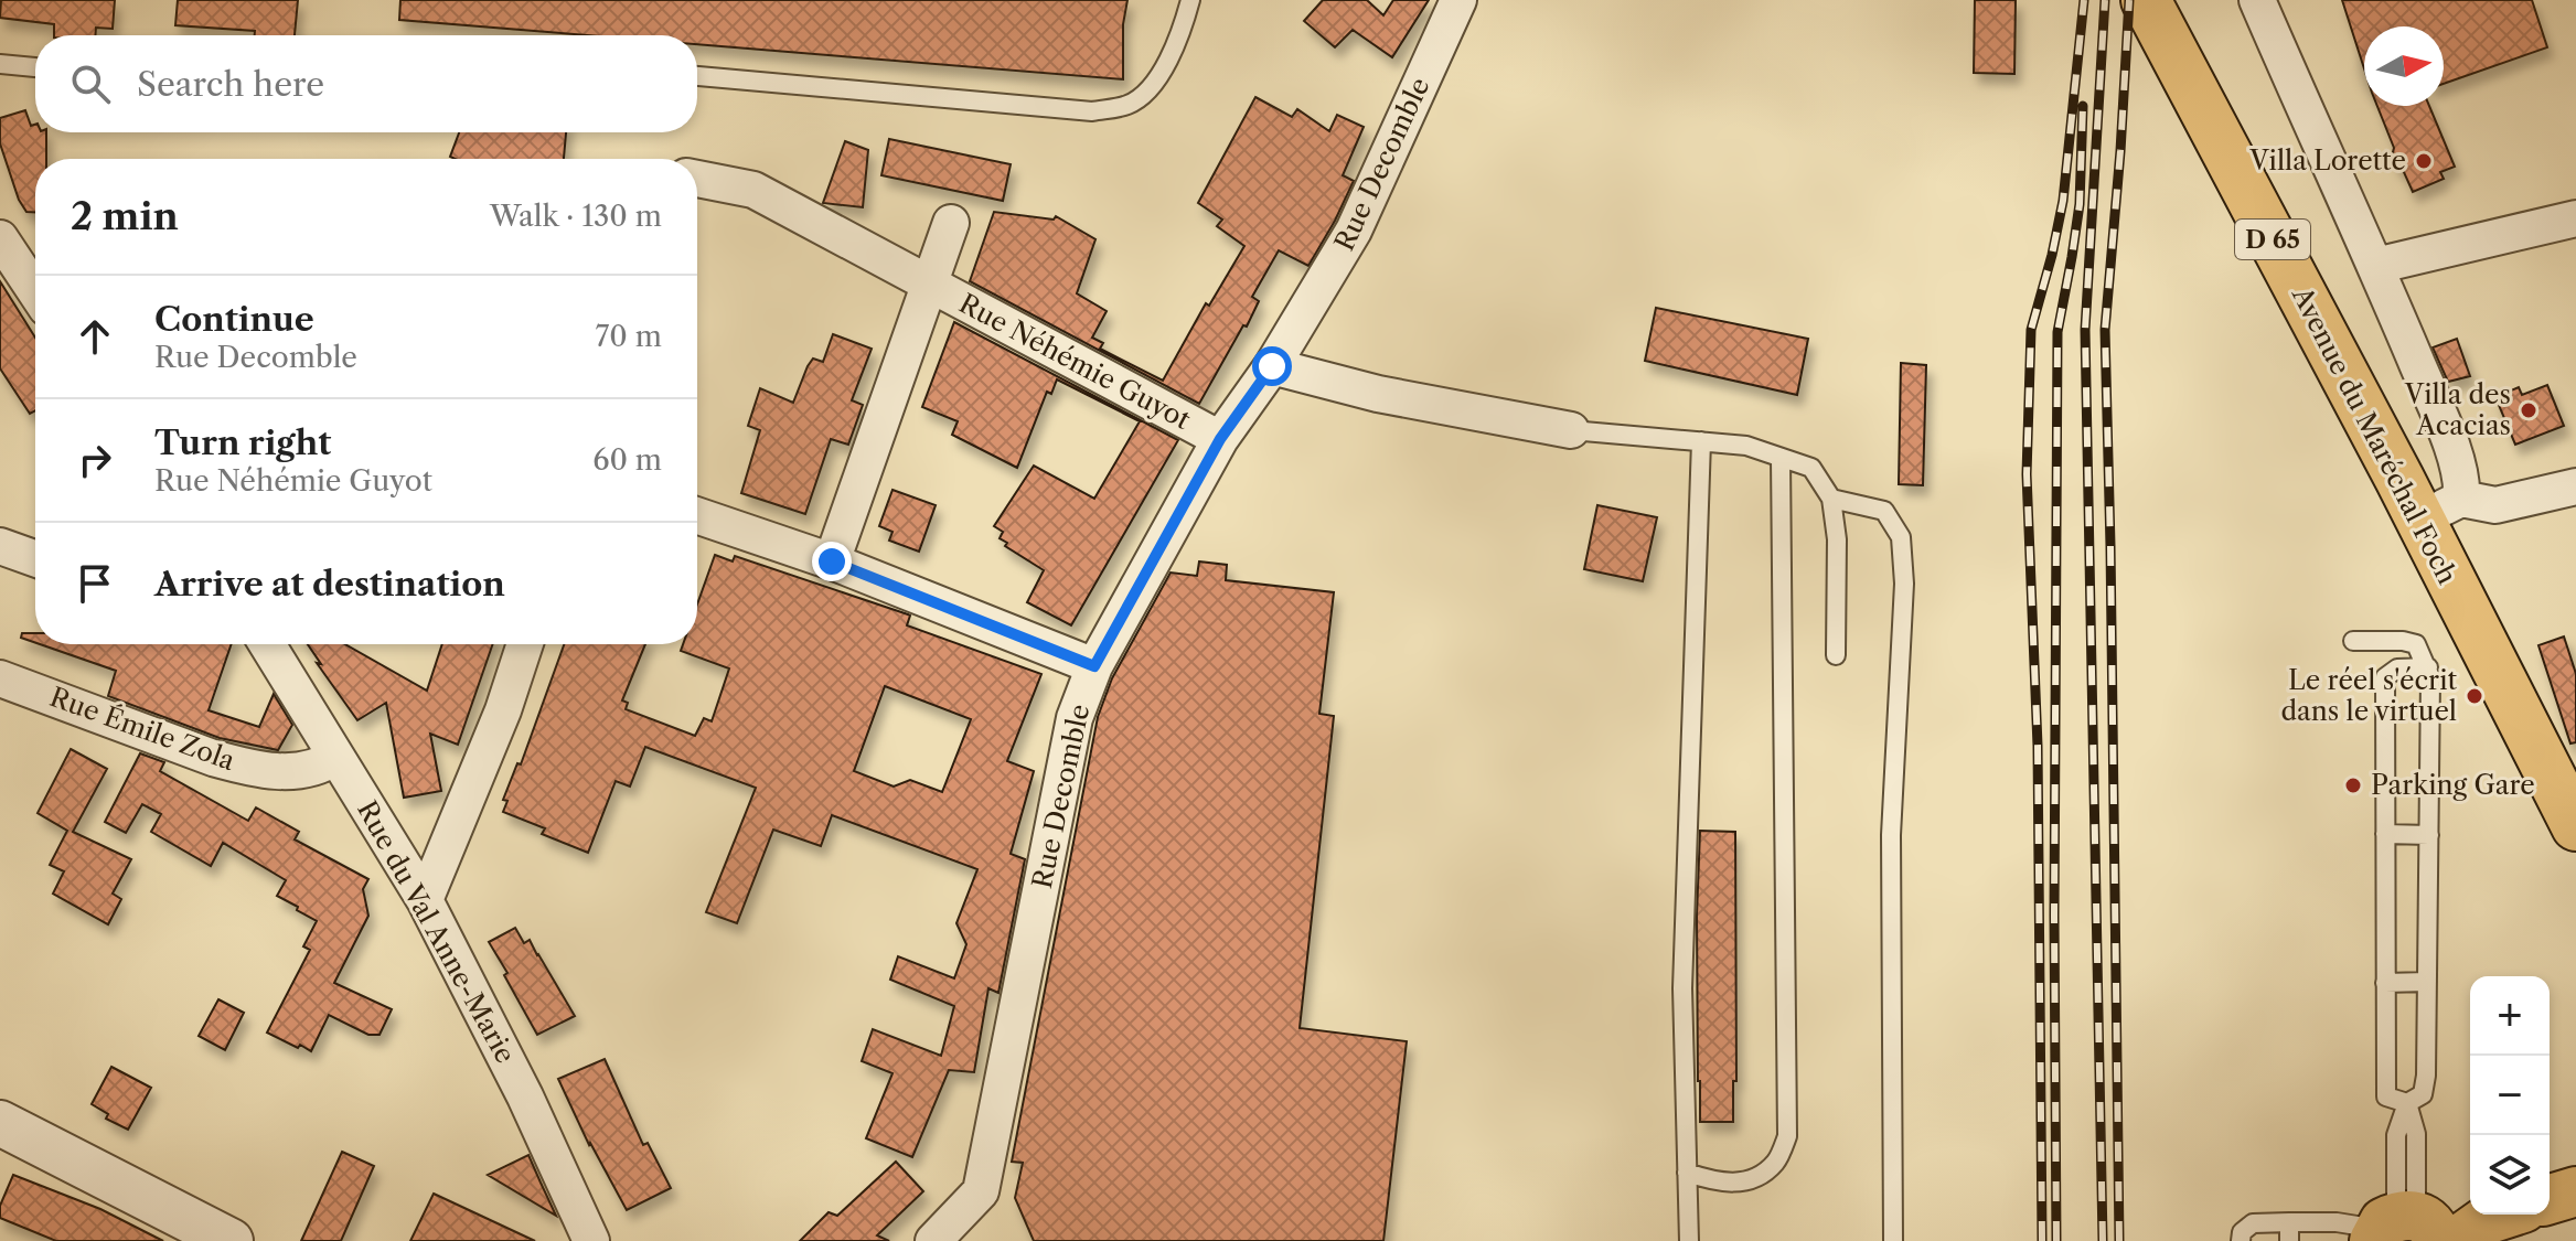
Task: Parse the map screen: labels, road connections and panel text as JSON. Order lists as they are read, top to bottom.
{
  "streets": {
    "main road": ["D 65", "Avenue du Maréchal Foch"],
    "street": [
      "Rue Decomble",
      "Rue Néhémie Guyot",
      "Rue Émile Zola",
      "Rue du Val Anne-Marie"
    ]
  },
  "crossings": [
    ["Rue Decomble", "Rue Néhémie Guyot"],
    ["Rue Émile Zola", "Rue du Val Anne-Marie"]
  ],
  "places": [
    "Villa Lorette",
    "Villa des Acacias",
    "Le réel s'écrit dans le virtuel",
    "Parking Gare"
  ],
  "north": "right",
  "page": {
    "search": "Search here",
    "heading": ["2 min", "Walk · 130 m"],
    "list": [
      ["Continue", "Rue Decomble", "70 m"],
      ["Turn right", "Rue Néhémie Guyot", "60 m"],
      "Arrive at destination"
    ],
    "map_buttons": ["+", "−"]
  }
}
